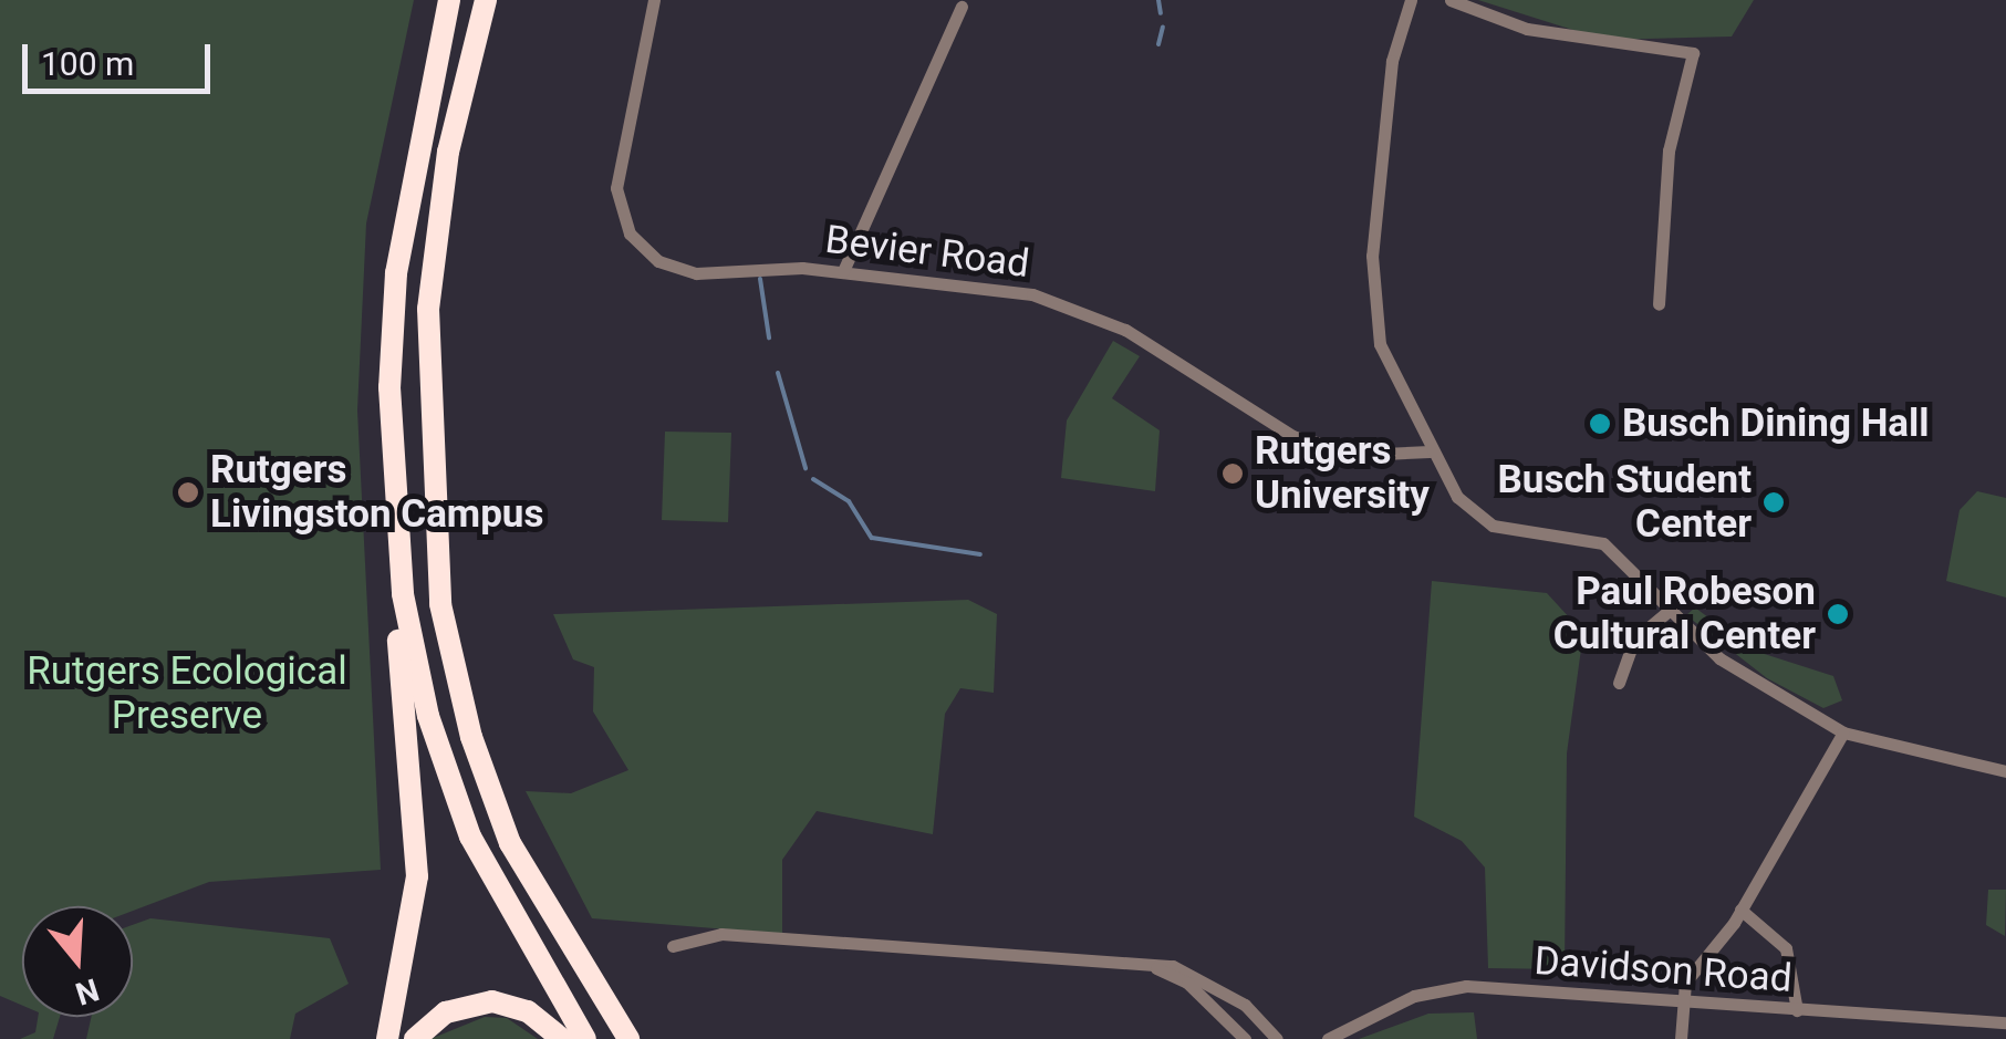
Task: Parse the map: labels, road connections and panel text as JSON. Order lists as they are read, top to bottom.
{
  "streets": {
    "street": ["Bevier Road", "Davidson Road"]
  },
  "parks": ["Rutgers Ecological Preserve"],
  "places": [
    "Busch Dining Hall",
    "Rutgers University",
    "Rutgers Livingston Campus",
    "Busch Student Center",
    "Paul Robeson Cultural Center"
  ],
  "scale_bar": "100 m",
  "north": "bottom"
}
